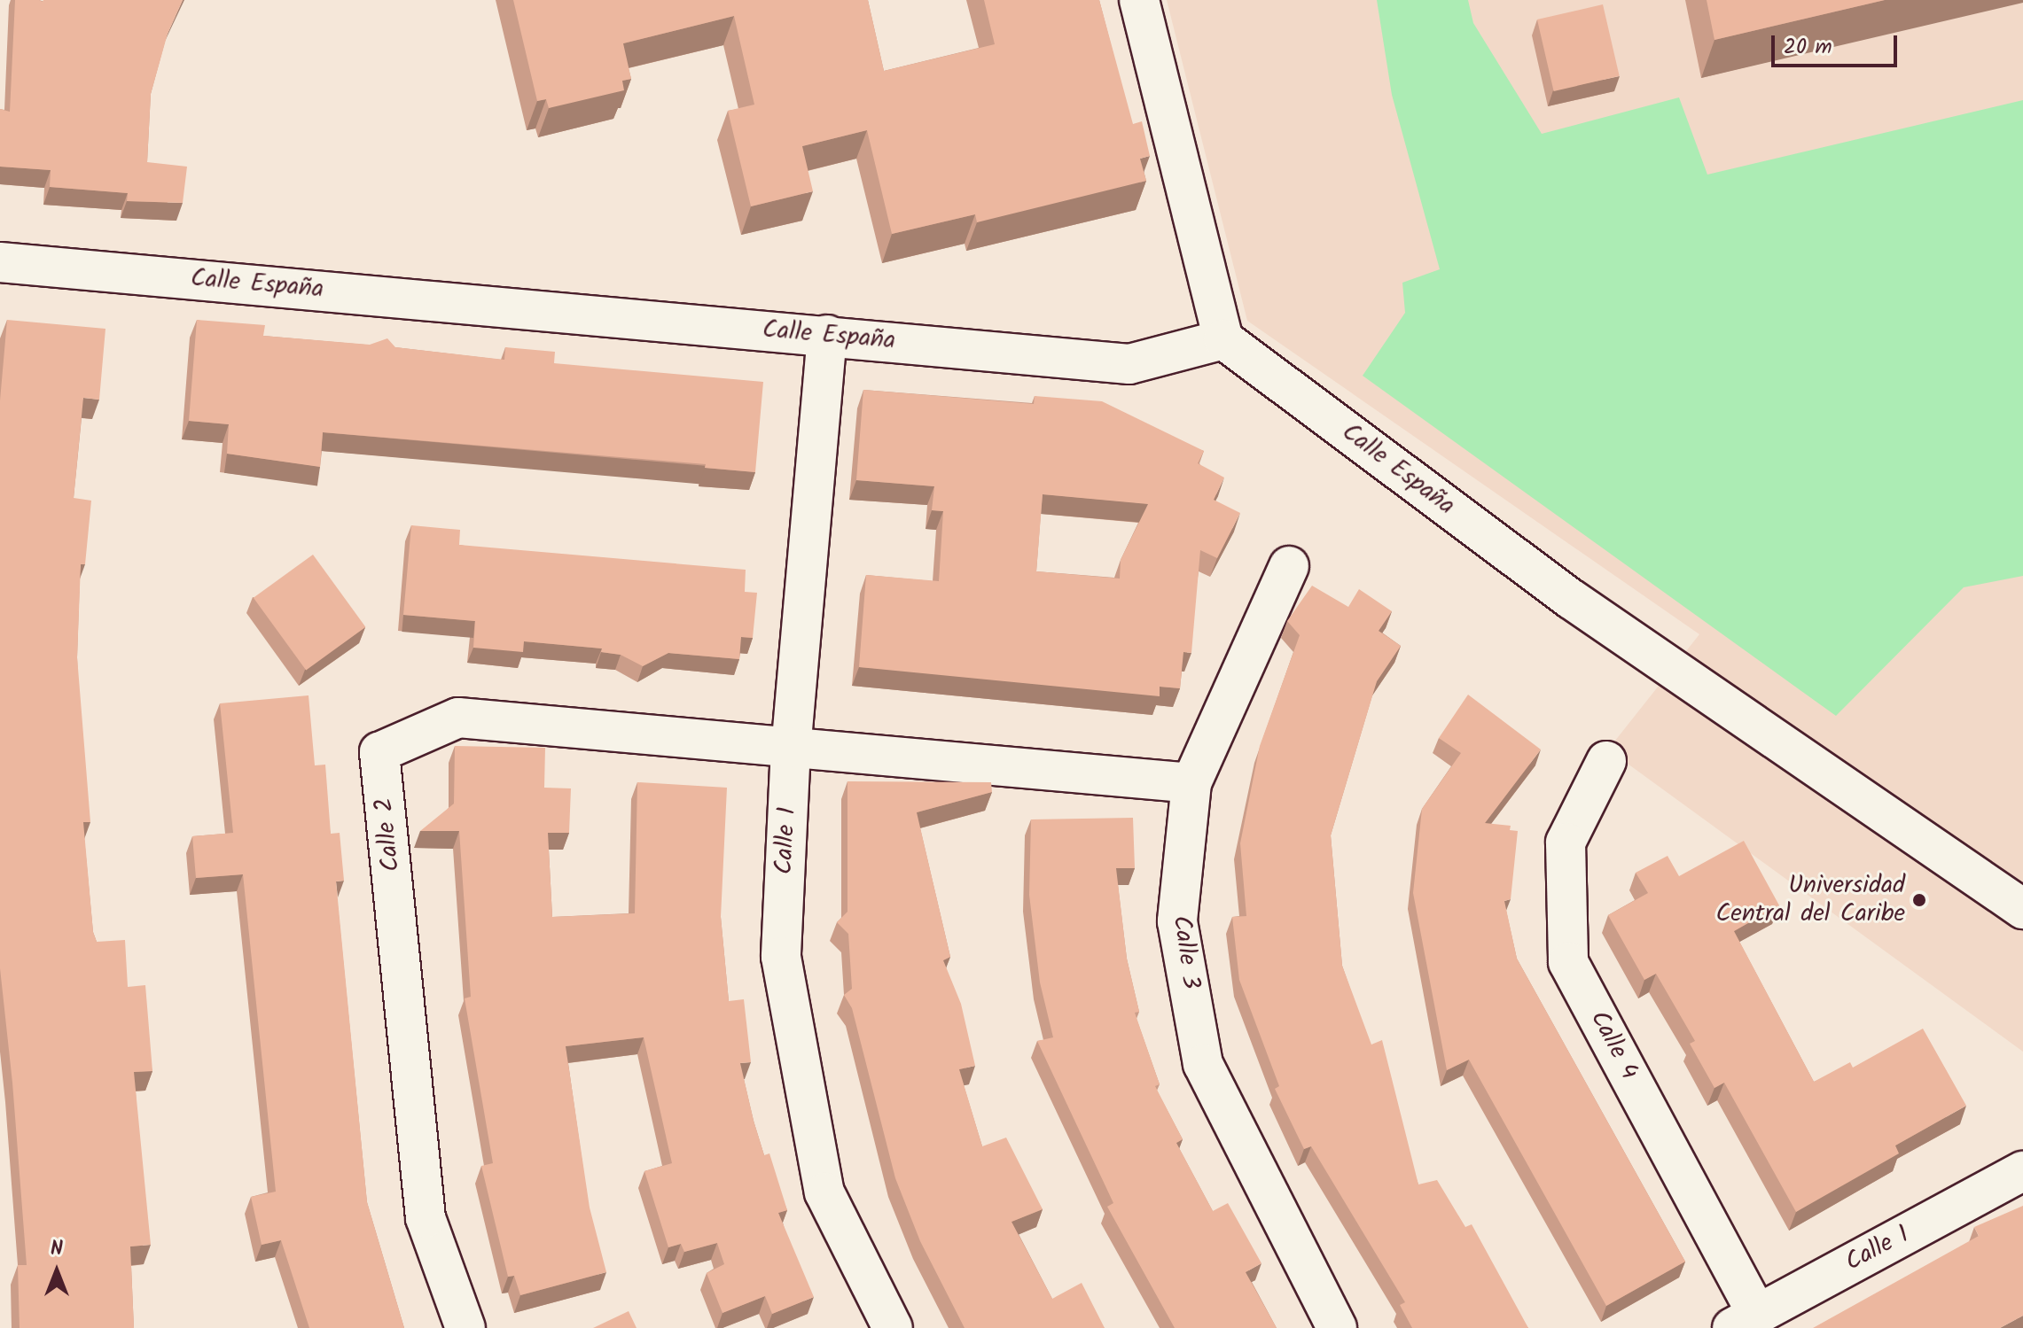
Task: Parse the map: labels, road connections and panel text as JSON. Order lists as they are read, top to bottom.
{
  "streets": {
    "street": [
      "Calle España",
      "Calle 2",
      "Calle 1",
      "Calle 3",
      "Calle 4"
    ]
  },
  "crossings": [
    ["Calle España", "Calle 1"],
    ["Calle 2", "Calle 1"],
    ["Calle 1", "Calle 4"]
  ],
  "places": ["Universidad Central del Caribe"],
  "scale_bar": "20 m",
  "north": "top"
}
